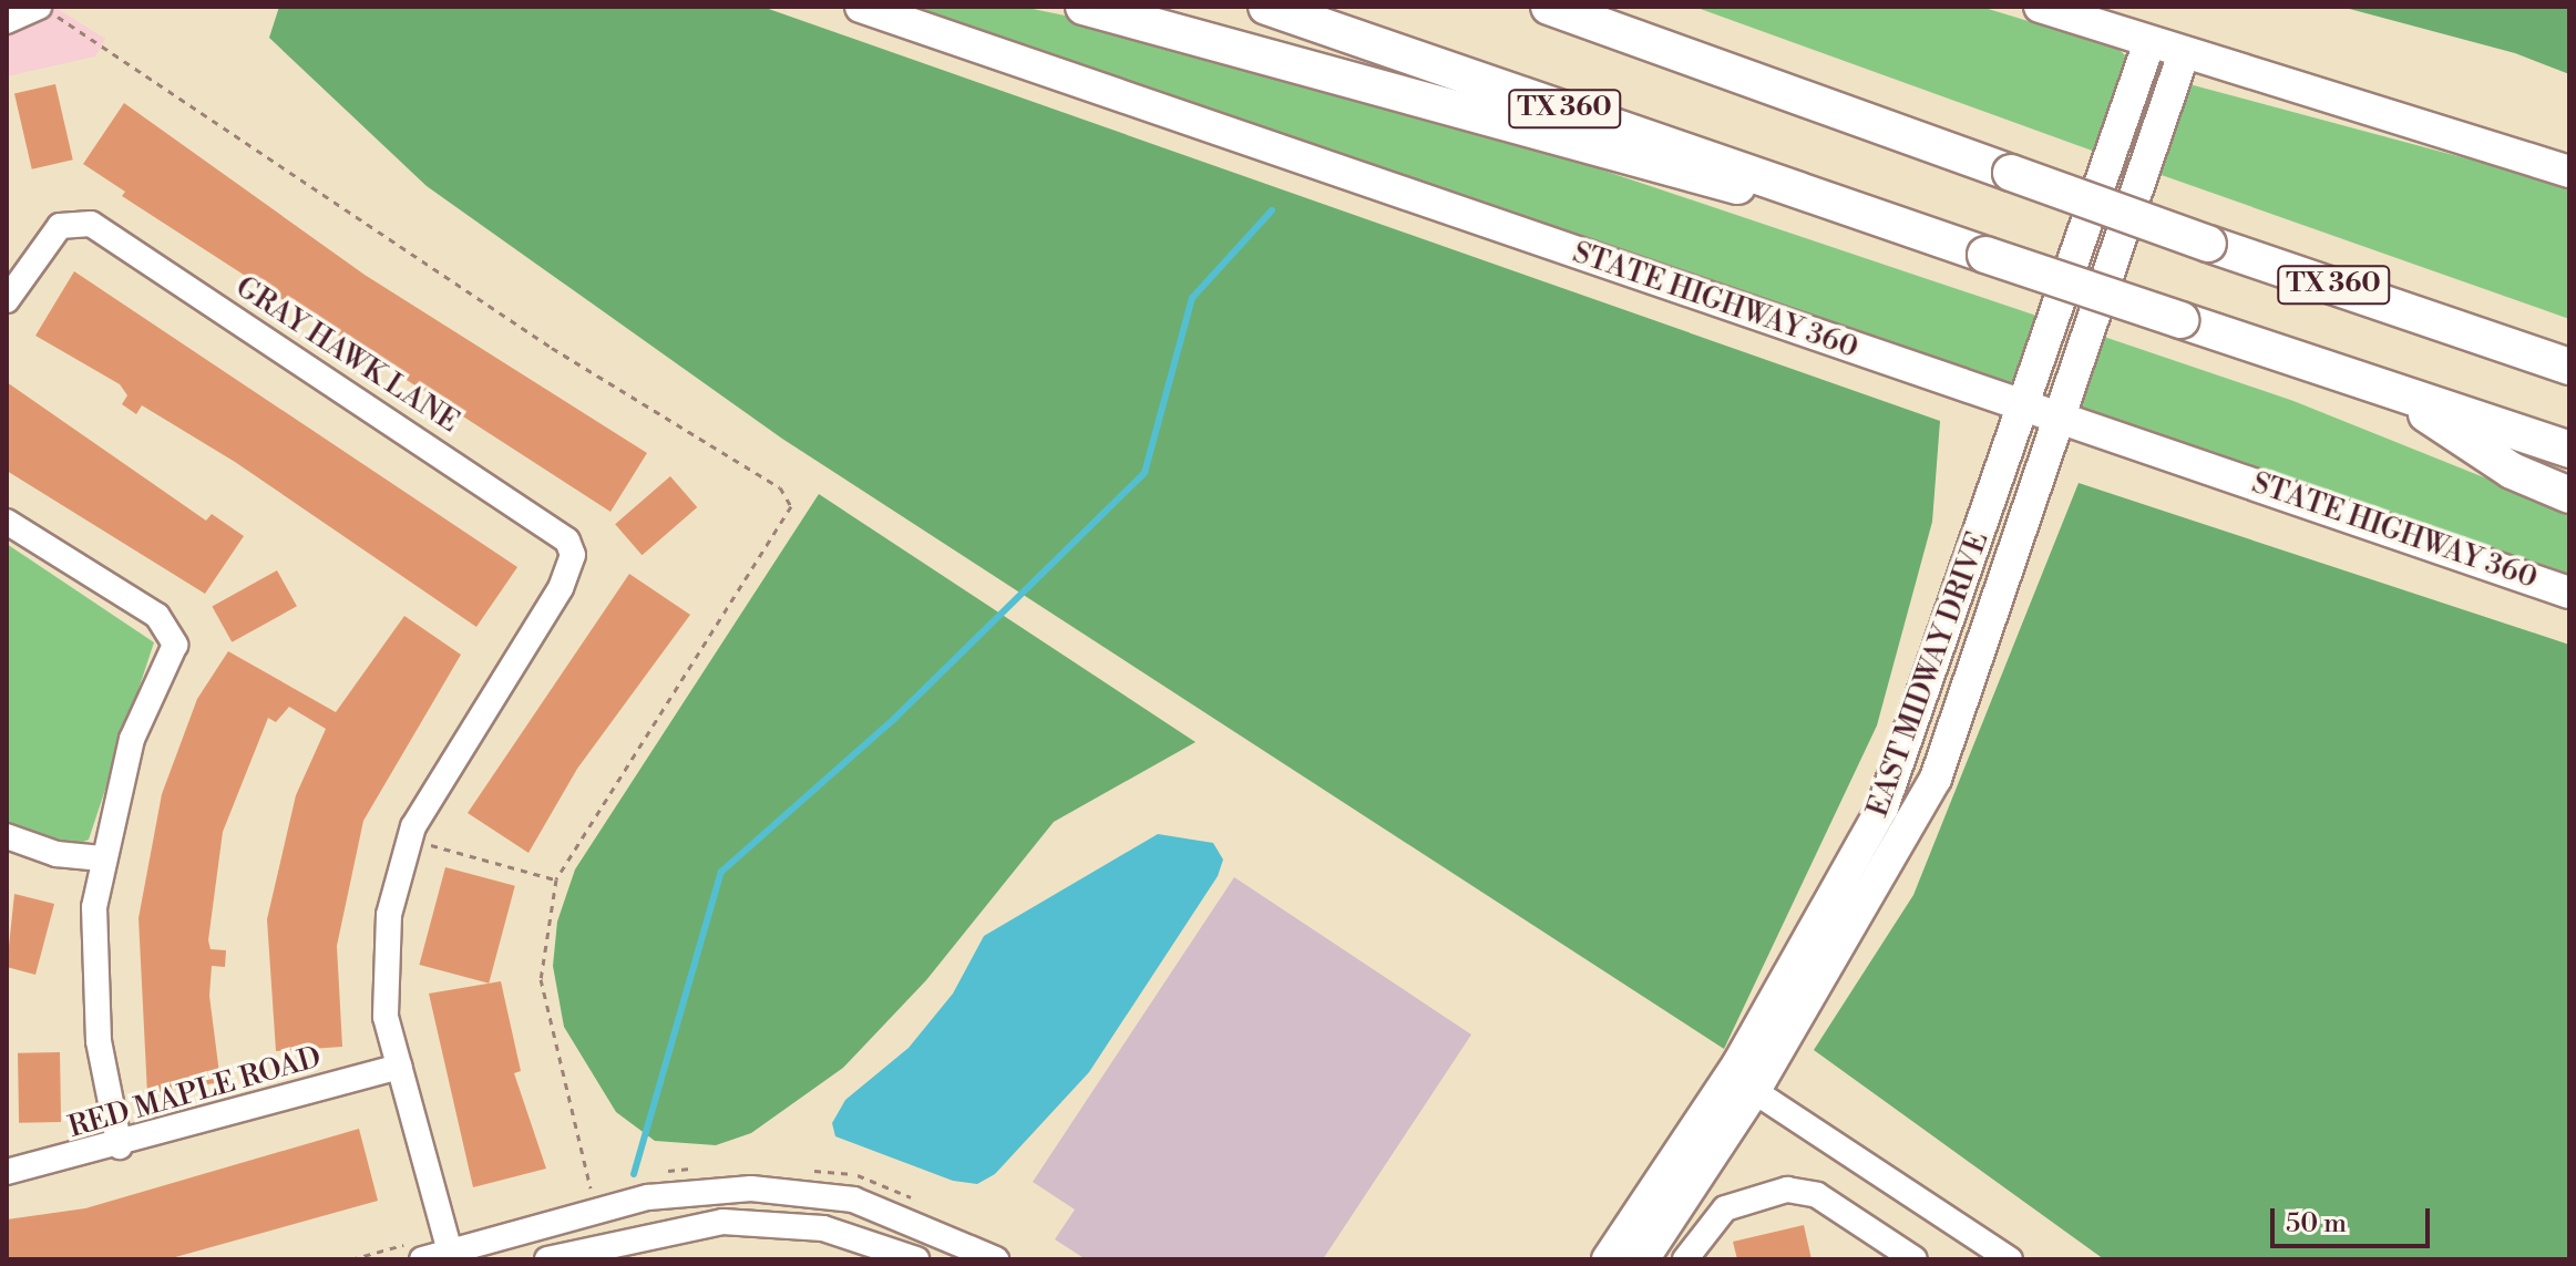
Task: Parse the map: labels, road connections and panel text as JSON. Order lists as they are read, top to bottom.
{
  "streets": {
    "highway": ["TX 360"],
    "main road": ["STATE HIGHWAY 360", "EAST MIDWAY DRIVE"],
    "street": ["GRAY HAWK LANE", "RED MAPLE ROAD"]
  },
  "crossings": [
    ["STATE HIGHWAY 360", "EAST MIDWAY DRIVE"]
  ],
  "scale_bar": "50 m"
}
